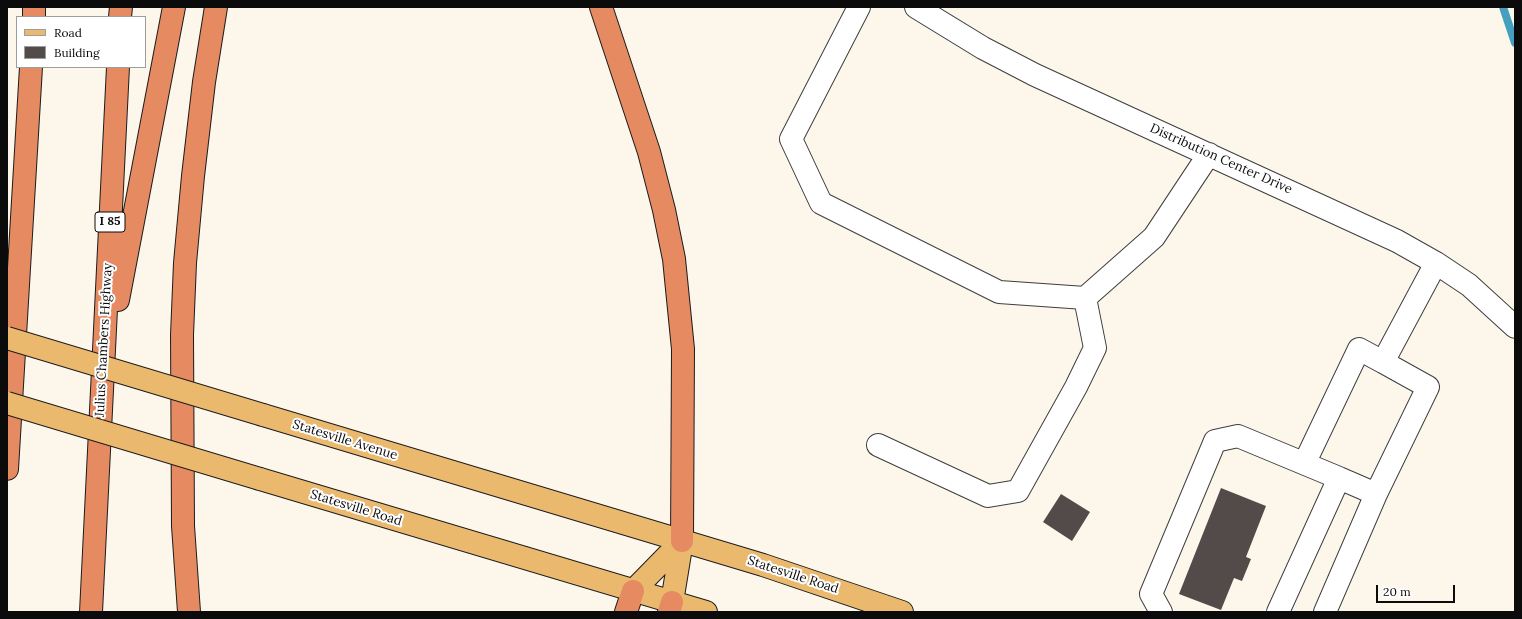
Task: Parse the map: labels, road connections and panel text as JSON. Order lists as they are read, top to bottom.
{
  "streets": {
    "highway": ["I 85", "Julius Chambers Highway"],
    "main road": ["Statesville Avenue", "Statesville Road"],
    "street": ["Distribution Center Drive"]
  },
  "crossings": [
    ["Statesville Avenue", "Statesville Road"]
  ],
  "legend": ["Road", "Building"],
  "scale_bar": "20 m"
}
